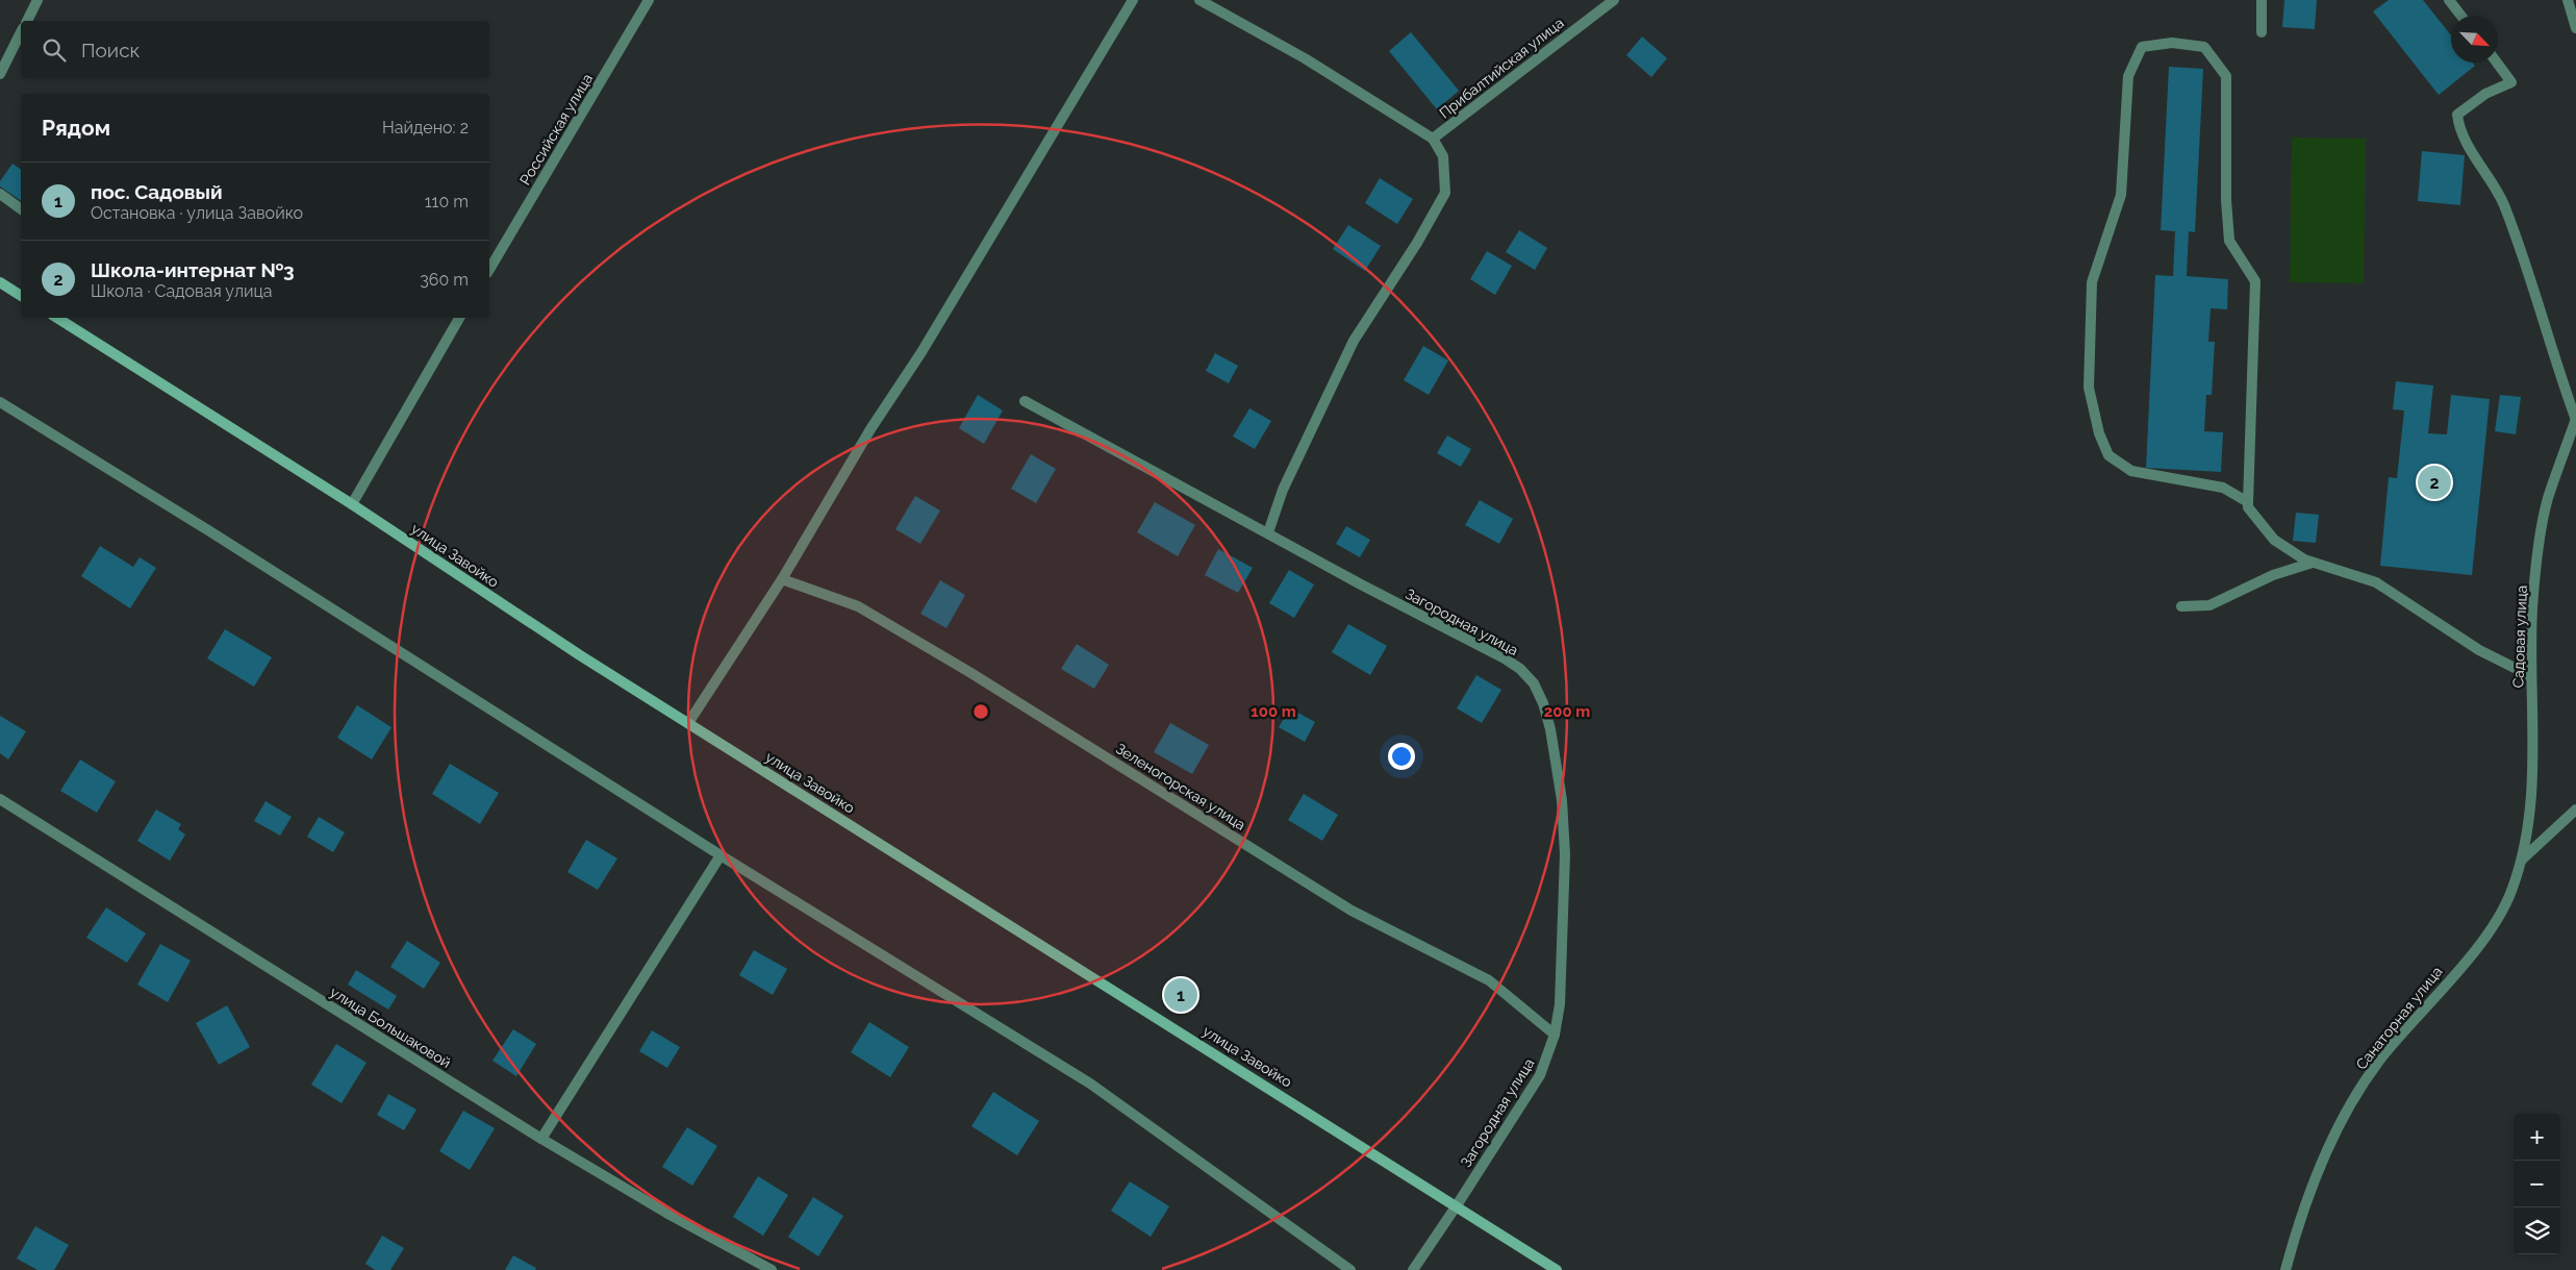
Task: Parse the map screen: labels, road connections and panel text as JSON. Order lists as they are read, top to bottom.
{
  "streets": {
    "main road": ["улица Завойко"],
    "street": [
      "Прибалтийская улица",
      "Российская улица",
      "Загородная улица",
      "Садовая улица",
      "Зеленогорская улица",
      "Санаторная улица",
      "улица Большаковой"
    ]
  },
  "crossings": [
    ["улица Завойко", "Загородная улица"],
    ["Загородная улица", "Зеленогорская улица"],
    ["Садовая улица", "Санаторная улица"]
  ],
  "north": "bottom right",
  "page": {
    "search": "Поиск",
    "heading": ["Рядом", "Найдено: 2"],
    "list": [
      {
        "mark": "1",
        "name": "пос. Садовый",
        "note": "Остановка · улица Завойко",
        "value": "110 m"
      },
      {
        "mark": "2",
        "name": "Школа-интернат №3",
        "note": "Школа · Садовая улица",
        "value": "360 m"
      }
    ],
    "pins": ["2", "1"],
    "map_buttons": ["+", "−"]
  },
  "rings": ["100 m", "200 m"]
}
